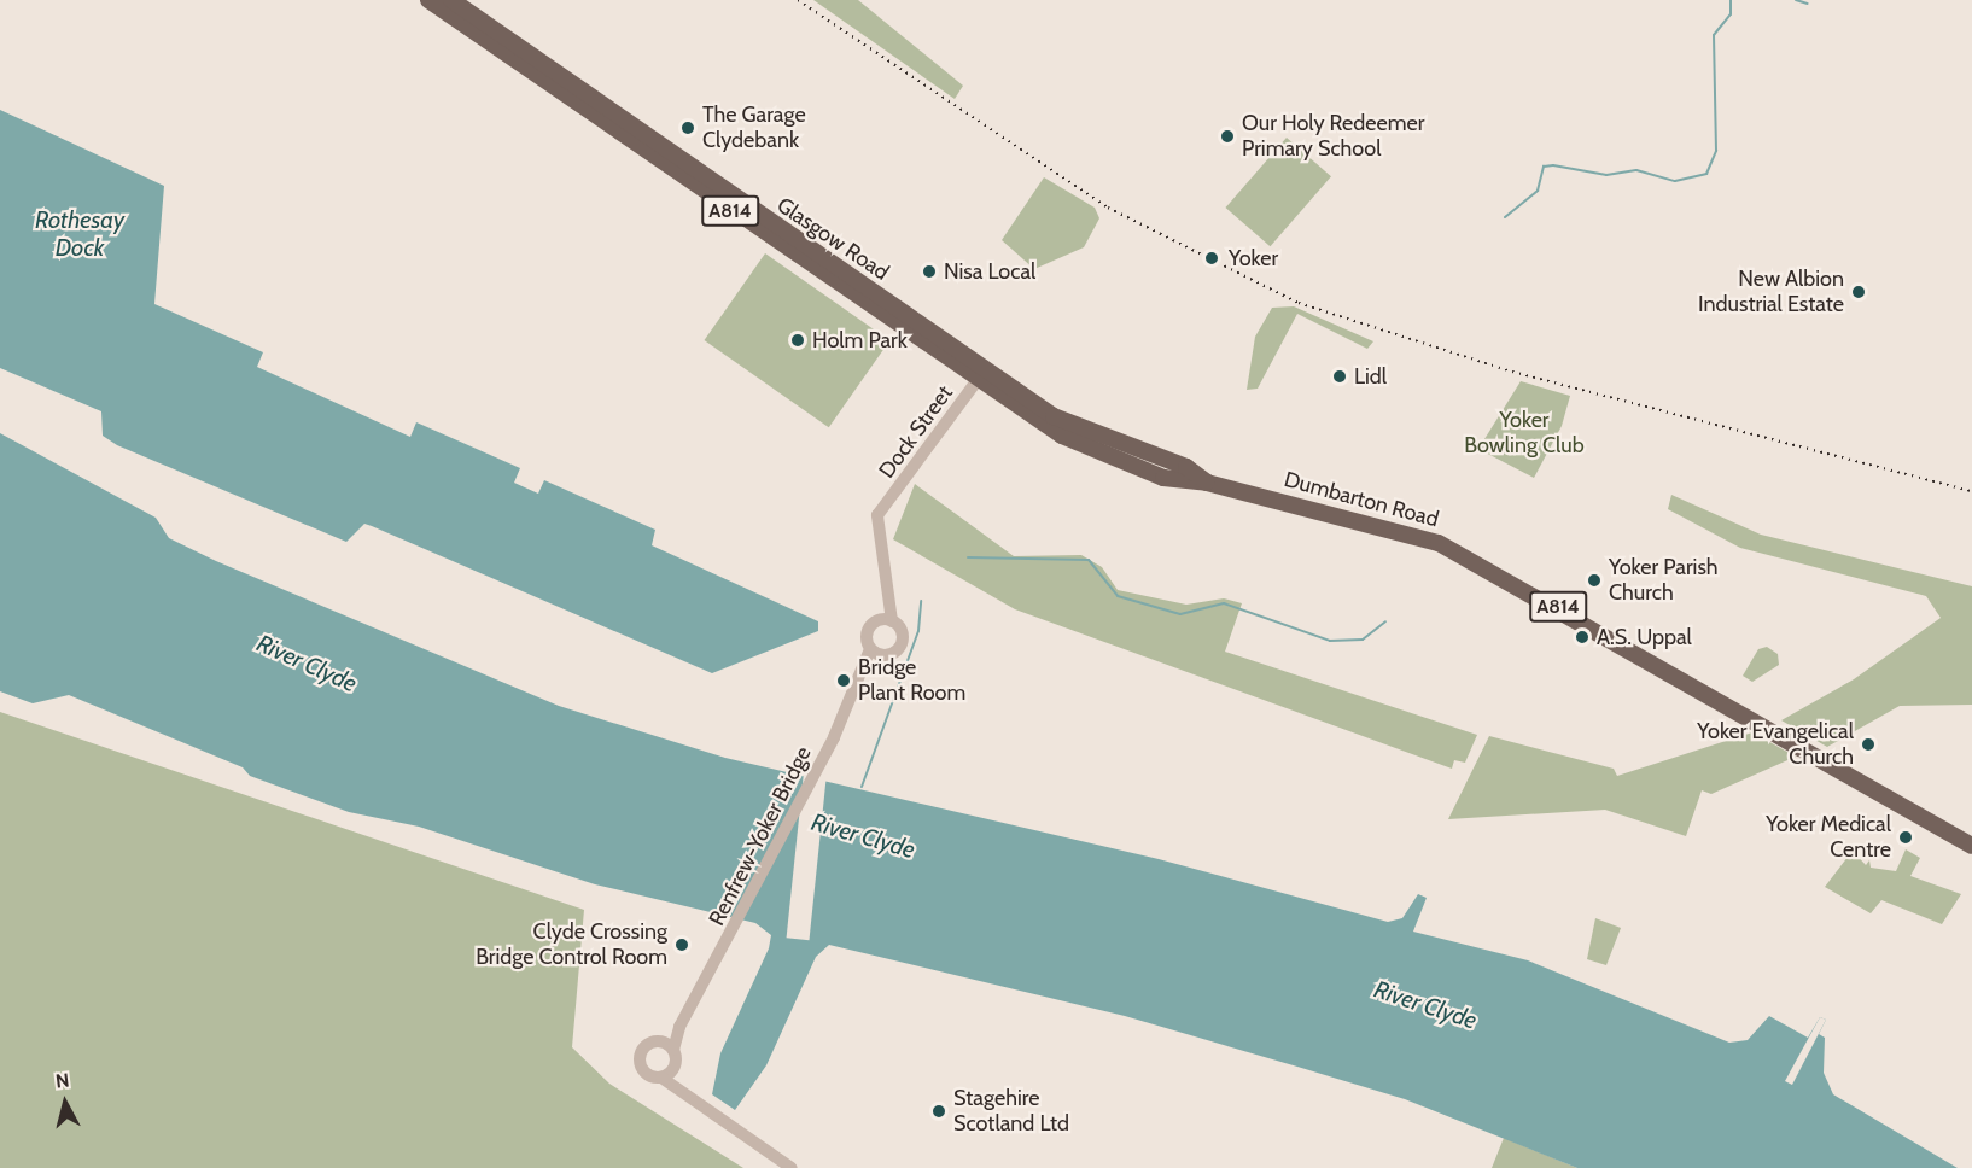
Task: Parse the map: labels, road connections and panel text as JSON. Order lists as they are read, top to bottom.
{
  "streets": {
    "main road": ["A814", "Glasgow Road", "Dumbarton Road"],
    "street": ["Dock Street", "Renfrew-Yoker Bridge"]
  },
  "crossings": [
    ["Glasgow Road", "Dock Street"],
    ["Glasgow Road", "Dumbarton Road"]
  ],
  "water": ["Rothesay Dock", "River Clyde"],
  "parks": ["Yoker Bowling Club"],
  "places": [
    "The Garage Clydebank",
    "Our Holy Redeemer Primary School",
    "Yoker",
    "Nisa Local",
    "New Albion Industrial Estate",
    "Holm Park",
    "Lidl",
    "Yoker Parish Church",
    "A.S. Uppal",
    "Bridge Plant Room",
    "Yoker Evangelical Church",
    "Yoker Medical Centre",
    "Clyde Crossing Bridge Control Room",
    "Stagehire Scotland Ltd"
  ],
  "north": "top"
}
